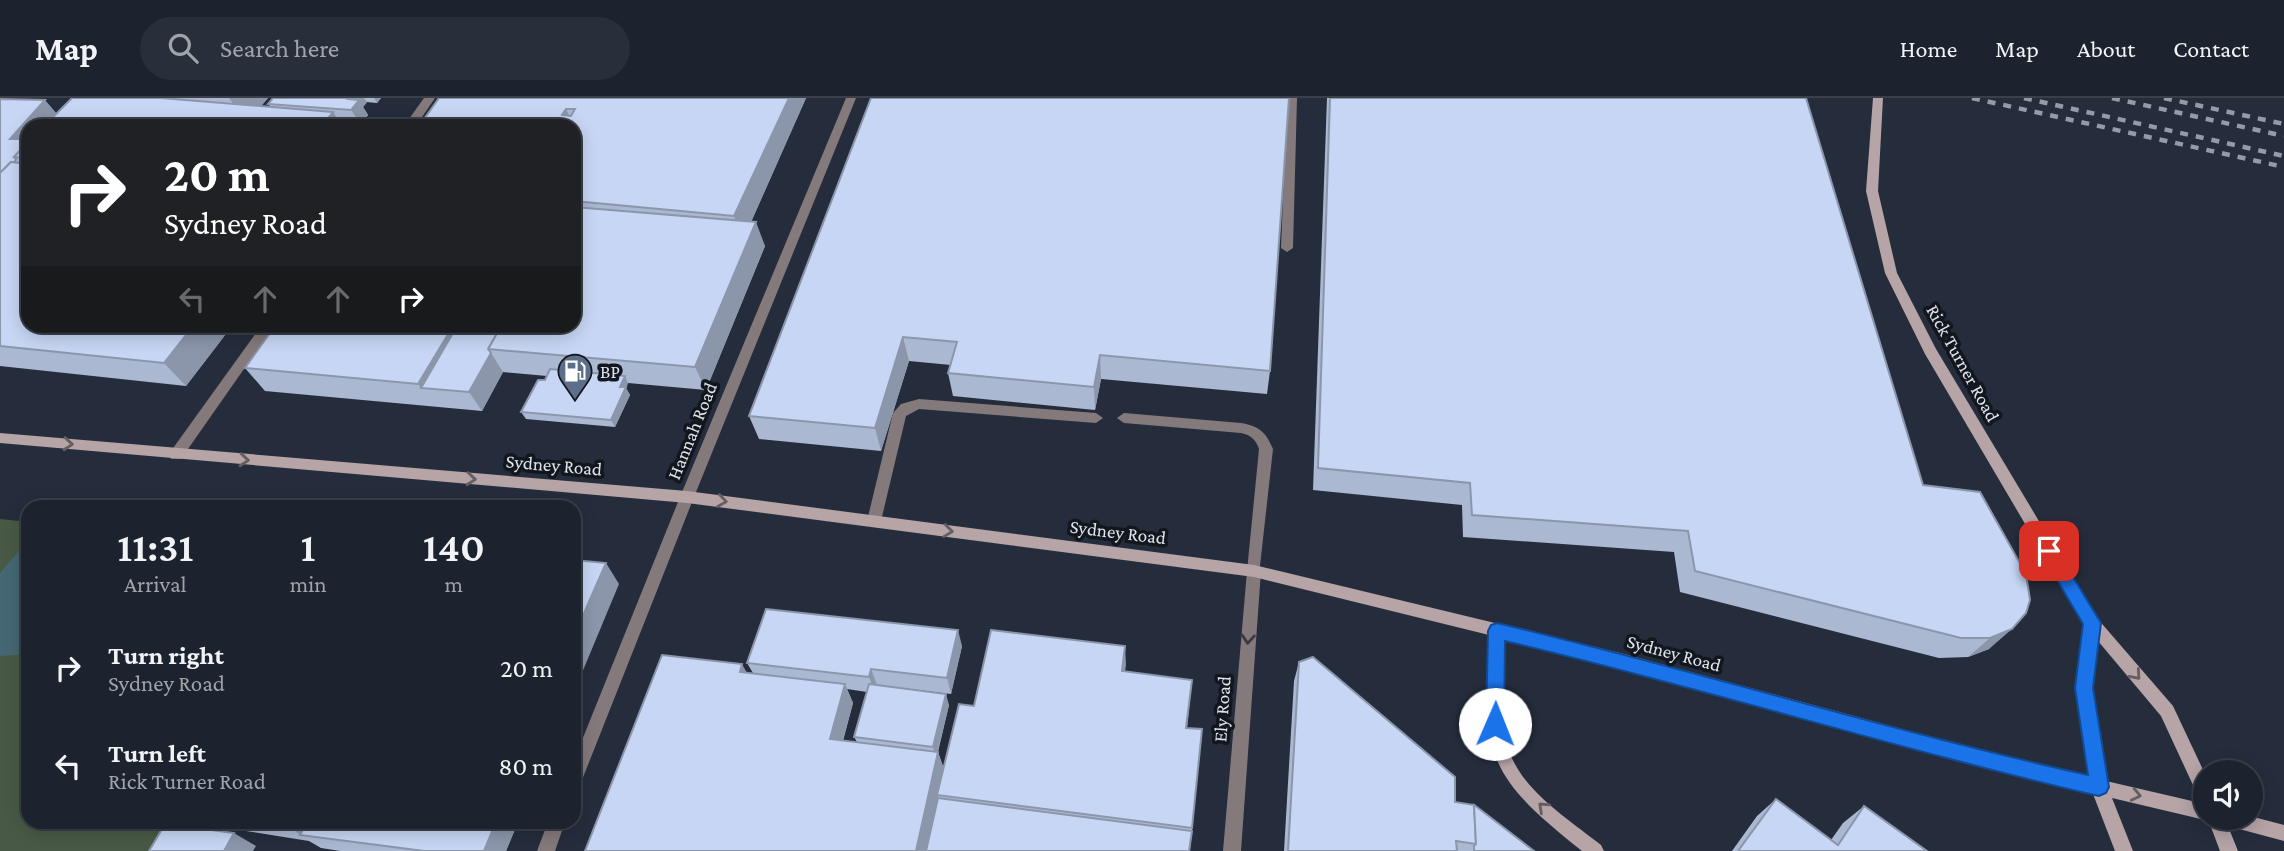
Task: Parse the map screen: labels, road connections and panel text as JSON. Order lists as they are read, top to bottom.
{
  "streets": {
    "main road": ["Rick Turner Road", "Sydney Road"],
    "street": ["Hannah Road", "Ely Road"]
  },
  "crossings": [
    ["Hannah Road", "Sydney Road"],
    ["Sydney Road", "Ely Road"]
  ],
  "one_way": ["Sydney Road", "Ely Road"],
  "places": {
    "fuel station": ["BP"]
  },
  "page": {
    "header": "Map",
    "search": "Search here",
    "nav": [
      "Home",
      "Map",
      "About",
      "Contact"
    ],
    "turn": ["20 m", "Sydney Road"],
    "eta": [
      "11:31",
      "Arrival",
      "1",
      "min",
      "140",
      "m"
    ],
    "list": [
      {
        "name": "Turn right",
        "note": "Sydney Road",
        "value": "20 m"
      },
      {
        "name": "Turn left",
        "note": "Rick Turner Road",
        "value": "80 m"
      }
    ]
  }
}
